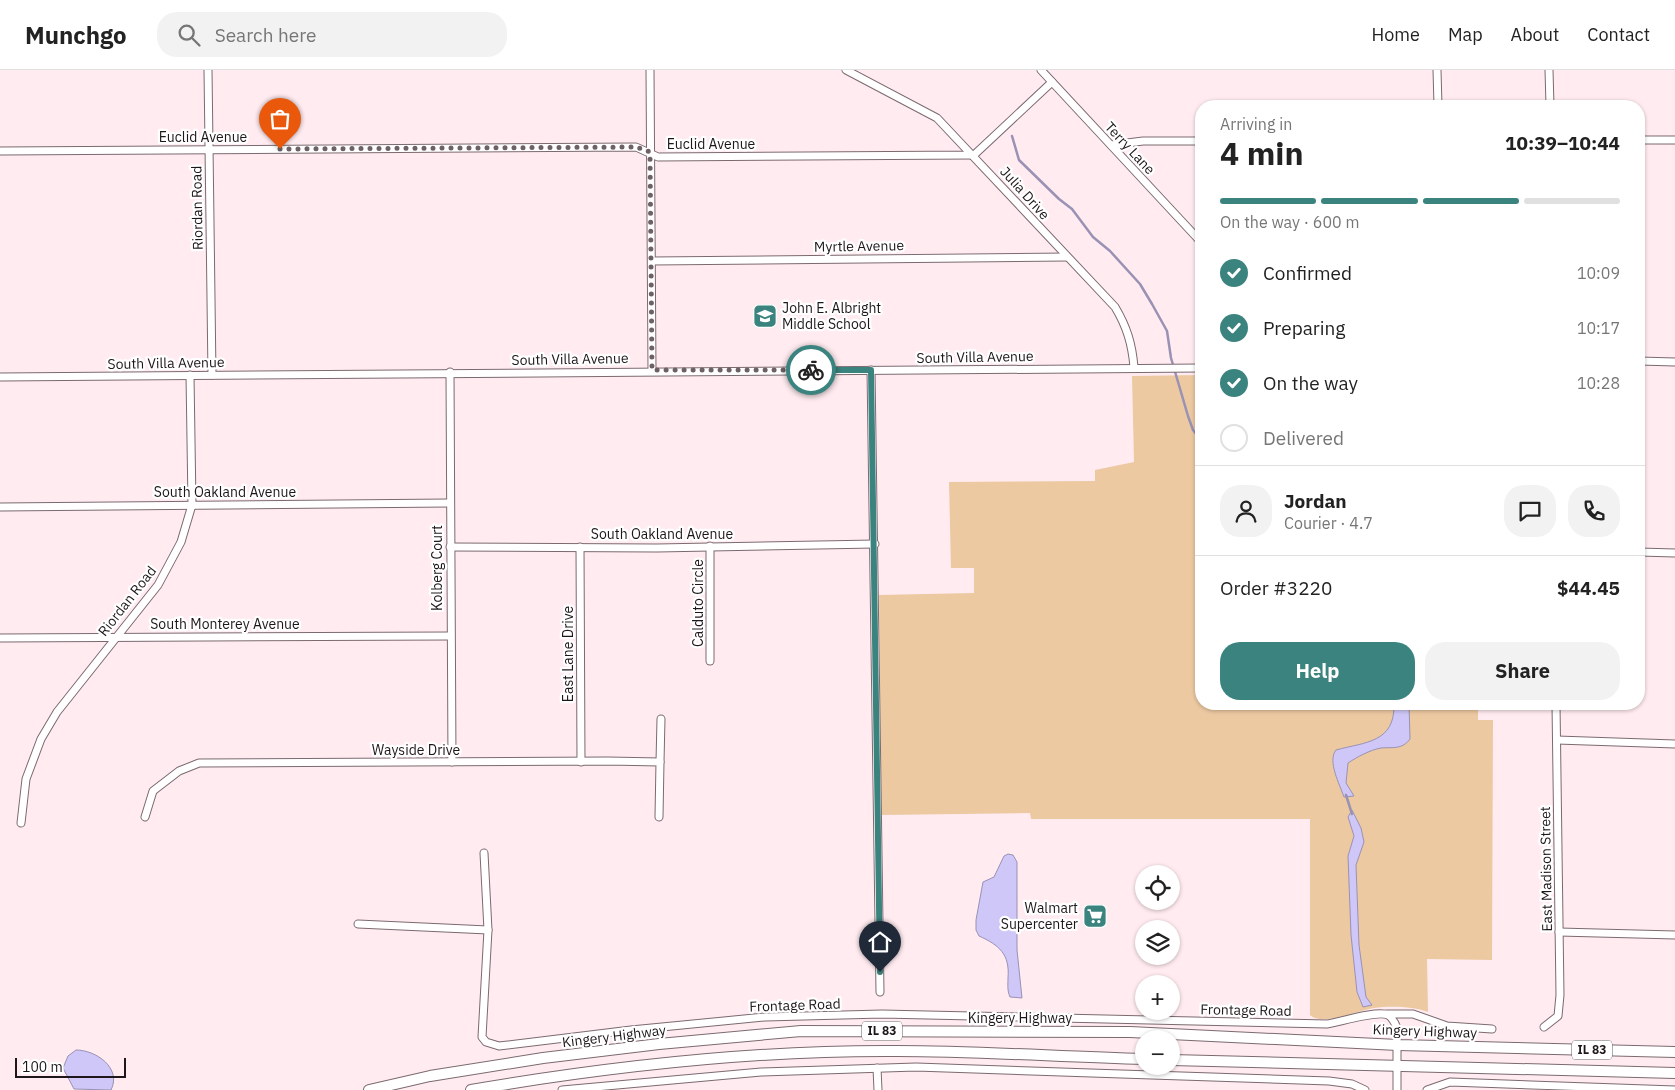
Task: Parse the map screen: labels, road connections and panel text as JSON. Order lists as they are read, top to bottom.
{
  "streets": {
    "highway": ["Kingery Highway", "IL 83"],
    "street": [
      "Euclid Avenue",
      "Terry Lane",
      "Julia Drive",
      "Riordan Road",
      "Myrtle Avenue",
      "South Villa Avenue",
      "South Oakland Avenue",
      "Kolberg Court",
      "Calduto Circle",
      "South Monterey Avenue",
      "East Lane Drive",
      "Wayside Drive",
      "East Madison Street",
      "Frontage Road"
    ]
  },
  "crossings": [
    ["Euclid Avenue", "Julia Drive"],
    ["Euclid Avenue", "Riordan Road"],
    ["Julia Drive", "Myrtle Avenue"],
    ["Julia Drive", "South Villa Avenue"],
    ["Riordan Road", "South Villa Avenue"],
    ["Riordan Road", "South Oakland Avenue"],
    ["Riordan Road", "South Monterey Avenue"],
    ["South Villa Avenue", "Kolberg Court"],
    ["South Oakland Avenue", "Kolberg Court"],
    ["South Oakland Avenue", "Calduto Circle"],
    ["South Oakland Avenue", "East Lane Drive"],
    ["Kolberg Court", "South Monterey Avenue"],
    ["Kolberg Court", "Wayside Drive"],
    ["East Lane Drive", "Wayside Drive"]
  ],
  "places": {
    "school or university": ["John E. Albright Middle School"],
    "supermarket": ["Walmart Supercenter"]
  },
  "scale_bar": "100 m",
  "page": {
    "header": "Munchgo",
    "search": "Search here",
    "nav": [
      "Home",
      "Map",
      "About",
      "Contact"
    ],
    "heading": ["4 min", "Arriving in", "10:39–10:44"],
    "panel": [
      "Jordan",
      "Courier · 4.7",
      "Order #3220",
      "$44.45"
    ],
    "bar": "On the way · 600 m",
    "list": [
      ["Confirmed", "10:09"],
      ["Preparing", "10:17"],
      ["On the way", "10:28"],
      "Delivered"
    ],
    "buttons": ["Help", "Share"],
    "map_buttons": ["+", "−"],
    "scale": "100 m"
  }
}
